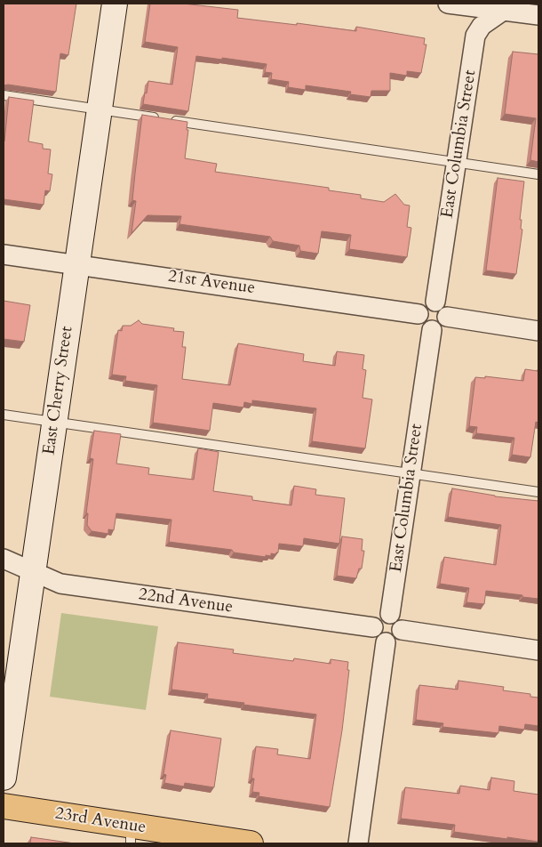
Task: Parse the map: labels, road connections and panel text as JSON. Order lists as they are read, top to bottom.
{
  "streets": {
    "main road": ["East Cherry Street", "23rd Avenue"],
    "street": ["East Columbia Street", "21st Avenue", "22nd Avenue"]
  },
  "crossings": [
    ["East Columbia Street", "21st Avenue"],
    ["East Columbia Street", "22nd Avenue"],
    ["21st Avenue", "East Cherry Street"],
    ["East Cherry Street", "22nd Avenue"]
  ]
}
